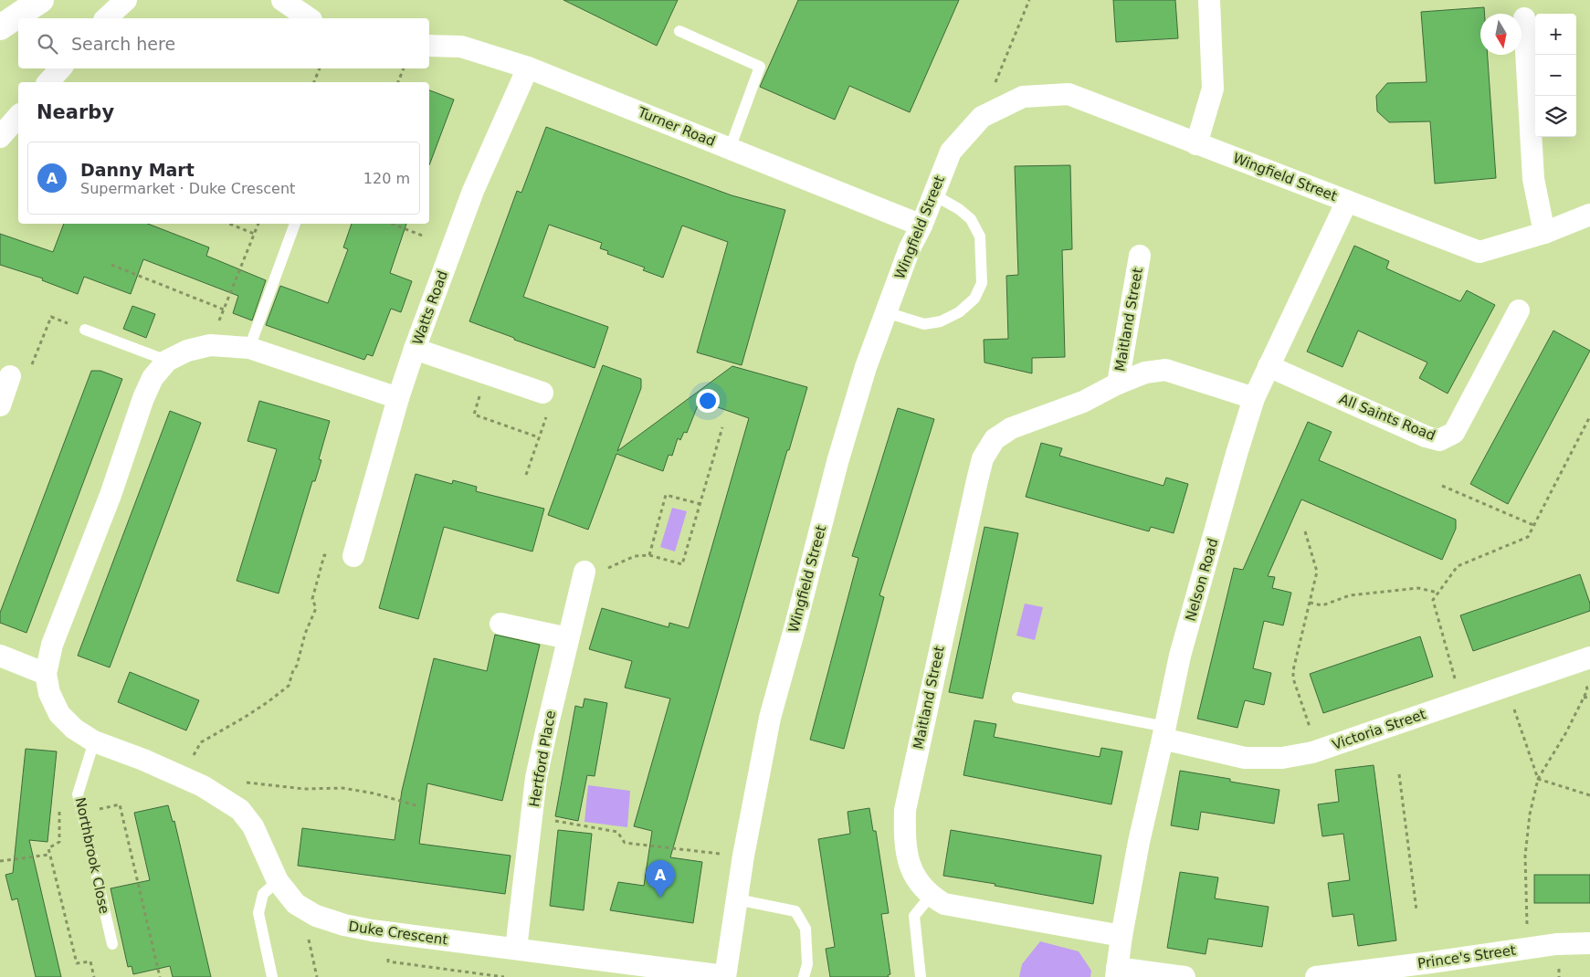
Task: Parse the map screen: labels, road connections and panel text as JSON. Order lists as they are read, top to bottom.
{
  "streets": {
    "street": [
      "Turner Road",
      "Wingfield Street",
      "Watts Road",
      "Maitland Street",
      "All Saints Road",
      "Nelson Road",
      "Victoria Street",
      "Hertford Place",
      "Duke Crescent",
      "Prince's Street"
    ],
    "lane": ["Northbrook Close"]
  },
  "crossings": [
    ["Turner Road", "Wingfield Street"],
    ["Turner Road", "Watts Road"],
    ["Wingfield Street", "Nelson Road"],
    ["Wingfield Street", "Duke Crescent"],
    ["Maitland Street", "Nelson Road"],
    ["All Saints Road", "Nelson Road"],
    ["Nelson Road", "Victoria Street"],
    ["Hertford Place", "Duke Crescent"],
    ["Northbrook Close", "Duke Crescent"]
  ],
  "north": "bottom",
  "page": {
    "map_buttons": ["+", "−"],
    "search": "Search here",
    "heading": "Nearby",
    "list": [
      {
        "mark": "A",
        "name": "Danny Mart",
        "note": "Supermarket · Duke Crescent",
        "value": "120 m"
      }
    ],
    "pins": "A"
  }
}
